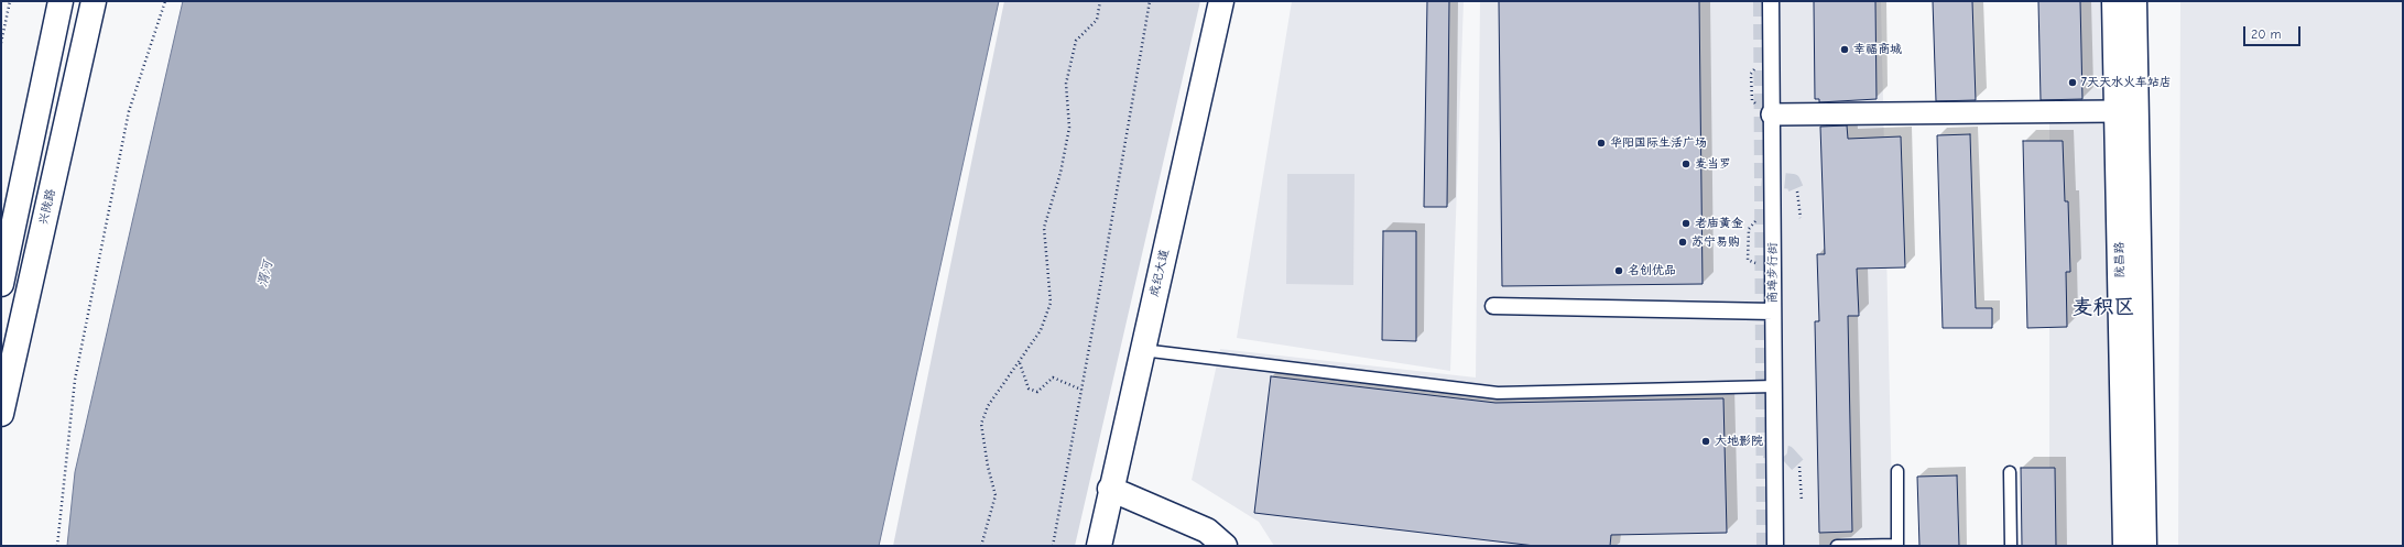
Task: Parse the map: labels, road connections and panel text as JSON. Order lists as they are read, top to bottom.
{
  "streets": {
    "main road": ["兴陇路", "陇昌路", "成纪大道"],
    "street": ["商埠步行街"]
  },
  "districts": ["麦积区"],
  "water": ["渭河"],
  "places": [
    "幸福商城",
    "7天天水火车站店",
    "华阳国际生活广场",
    "麦当罗",
    "老庙黄金",
    "苏宁易购",
    "名创优品",
    "大地影院"
  ],
  "scale_bar": "20 m"
}
